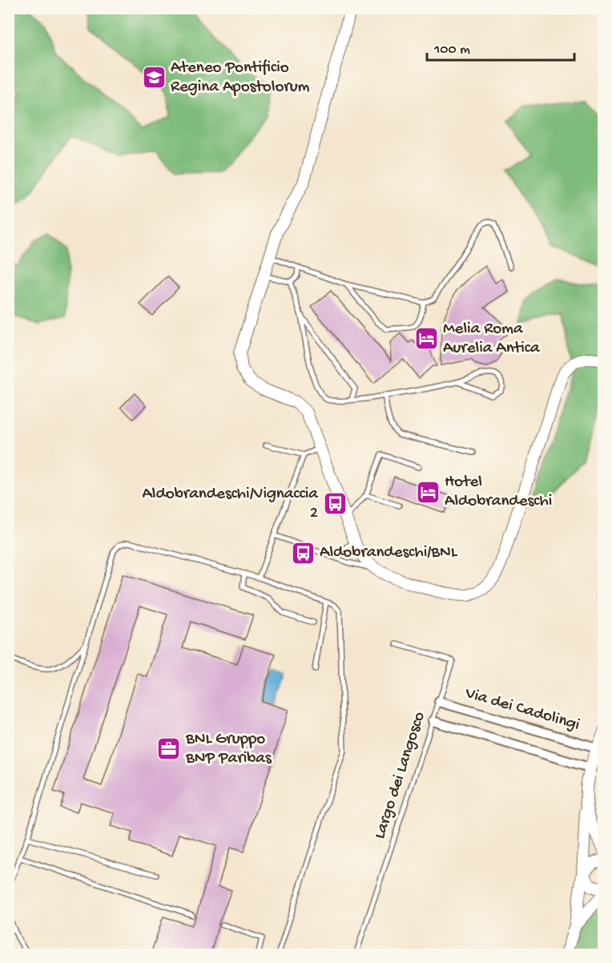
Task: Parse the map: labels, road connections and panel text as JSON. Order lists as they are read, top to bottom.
{
  "streets": {
    "street": ["Via dei Cadolingi"],
    "lane": ["Largo dei Langosco"]
  },
  "crossings": [
    ["Via dei Cadolingi", "Largo dei Langosco"]
  ],
  "places": {
    "school or university": ["Ateneo Pontificio Regina Apostolorum"],
    "hotel": ["Melia Roma Aurelia Antica", "Hotel Aldobrandeschi"],
    "bus stop": ["Aldobrandeschi/Vignaccia 2", "Aldobrandeschi/BNL"],
    "office": ["BNL Gruppo BNP Paribas"]
  },
  "scale_bar": "100 m"
}
